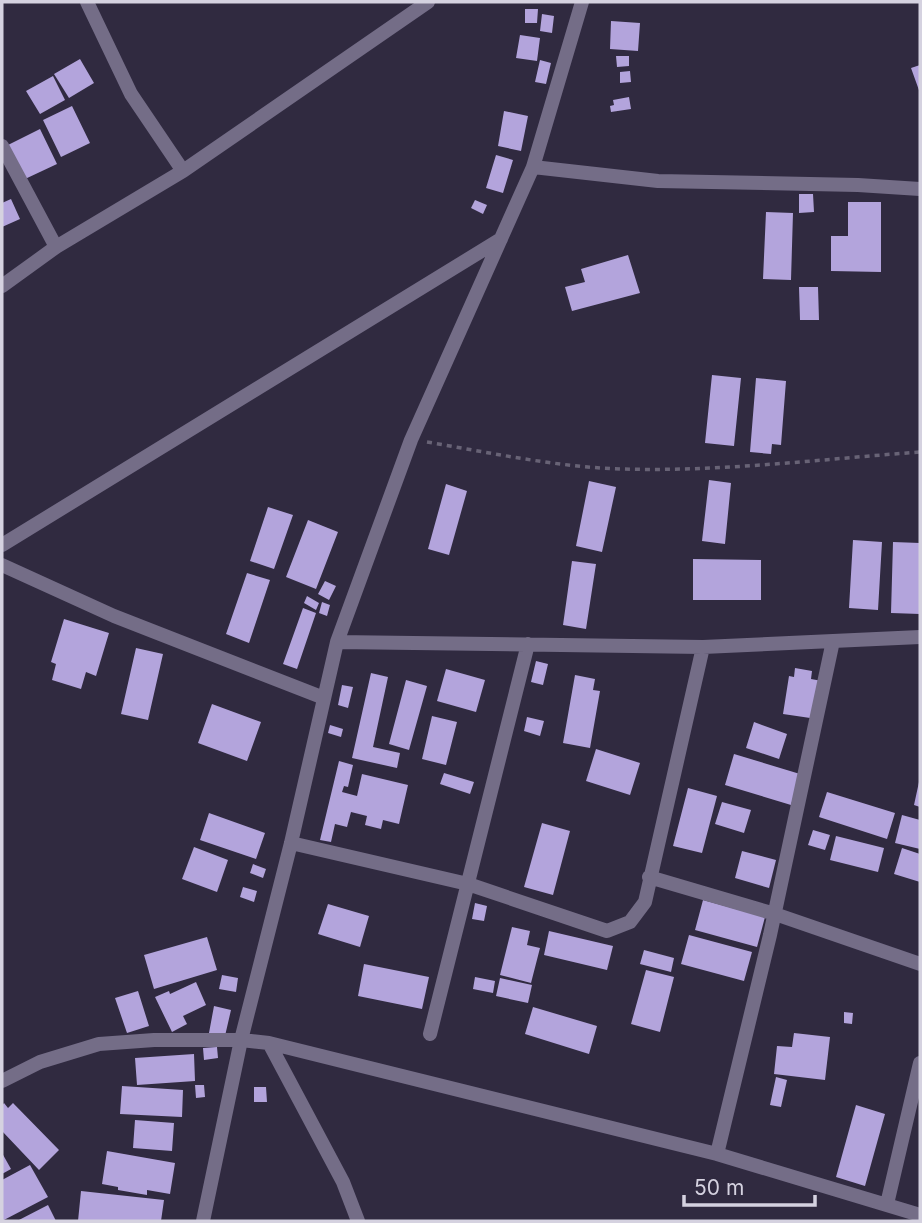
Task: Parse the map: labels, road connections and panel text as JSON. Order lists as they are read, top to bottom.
{
  "scale_bar": "50 m"
}
